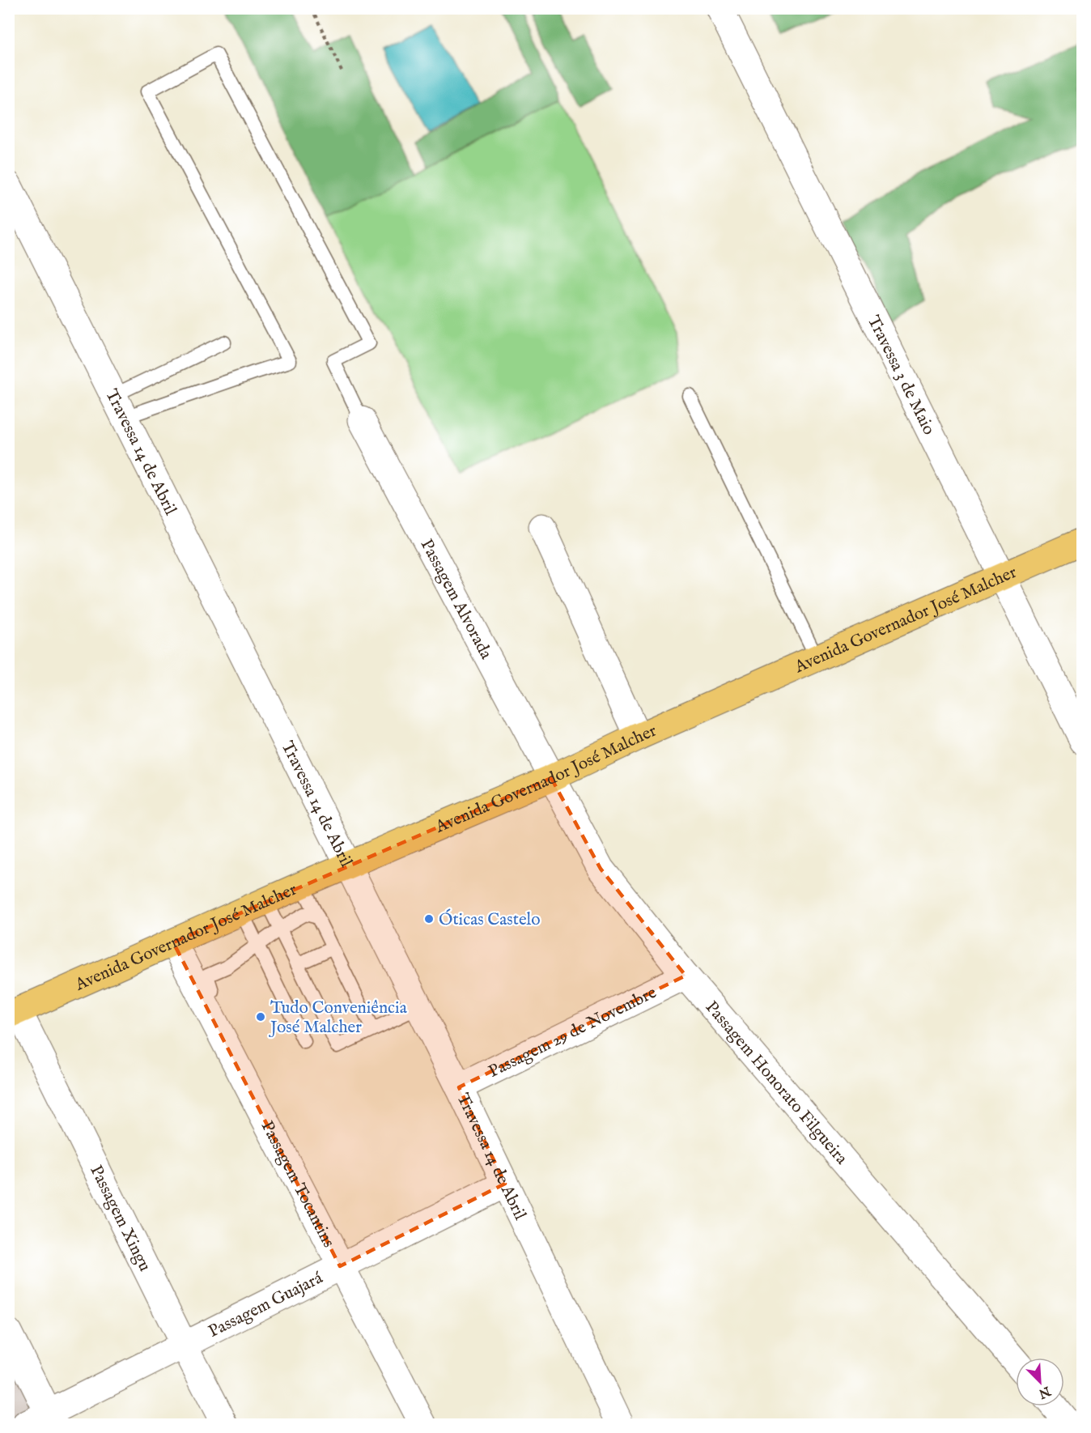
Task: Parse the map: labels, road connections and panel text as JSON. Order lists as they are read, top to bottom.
{
  "streets": {
    "main road": ["Avenida Governador José Malcher"],
    "street": [
      "Travessa 3 de Maio",
      "Travessa 14 de Abril",
      "Passagem Alvorada",
      "Passagem 29 de Novembre",
      "Passagem Honorato Filgueira",
      "Passagem Tocantins",
      "Passagem Xingu",
      "Passagem Guajará"
    ]
  },
  "crossings": [
    ["Travessa 3 de Maio", "Avenida Governador José Malcher"],
    ["Travessa 14 de Abril", "Avenida Governador José Malcher"],
    ["Travessa 14 de Abril", "Passagem 29 de Novembre"],
    ["Travessa 14 de Abril", "Passagem Guajará"],
    ["Passagem Alvorada", "Avenida Governador José Malcher"],
    ["Passagem Alvorada", "Passagem Honorato Filgueira"],
    ["Avenida Governador José Malcher", "Passagem Honorato Filgueira"],
    ["Avenida Governador José Malcher", "Passagem Tocantins"],
    ["Avenida Governador José Malcher", "Passagem Xingu"],
    ["Passagem 29 de Novembre", "Passagem Honorato Filgueira"],
    ["Passagem Tocantins", "Passagem Guajará"],
    ["Passagem Xingu", "Passagem Guajará"]
  ],
  "places": ["Óticas Castelo", "Tudo Conveniência José Malcher"],
  "north": "bottom right"
}
